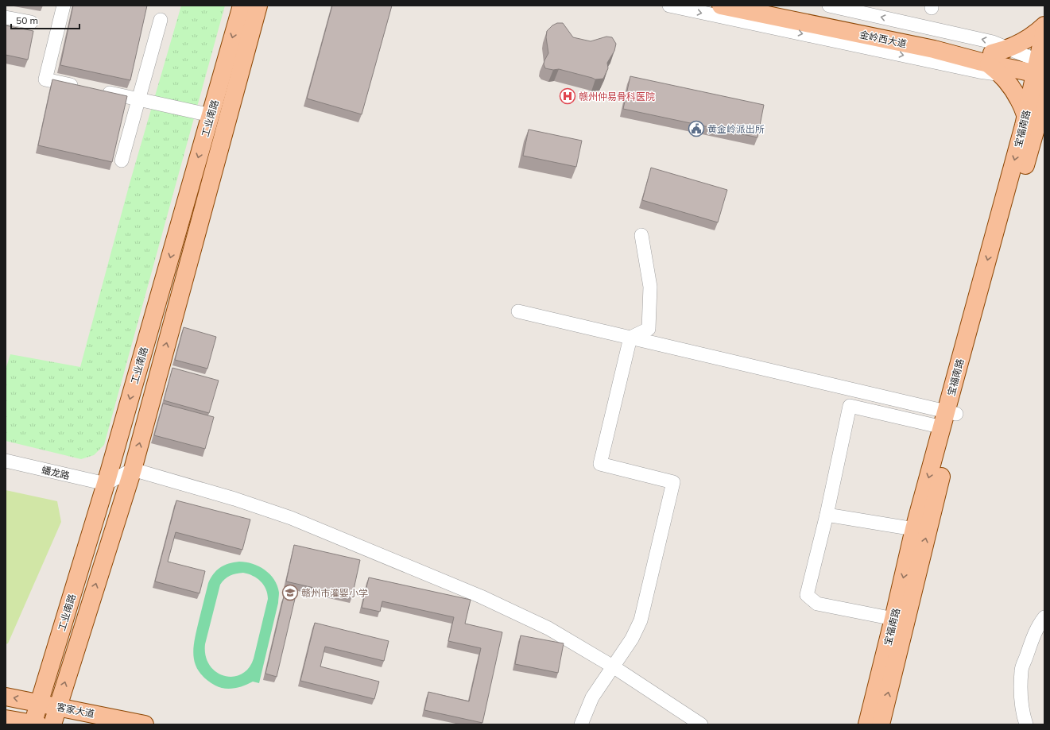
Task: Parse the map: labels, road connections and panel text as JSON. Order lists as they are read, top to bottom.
{
  "streets": {
    "main road": [
      "金岭西大道",
      "工业南路",
      "宝福南路",
      "客家大道"
    ],
    "street": ["蟠龙路"]
  },
  "crossings": [
    ["金岭西大道", "宝福南路"],
    ["工业南路", "蟠龙路"],
    ["工业南路", "客家大道"]
  ],
  "places": {
    "hospital": ["赣州仲易骨科医院"],
    "public building": ["黄金岭派出所"],
    "school or university": ["赣州市灌婴小学"]
  },
  "scale_bar": "50 m"
}
